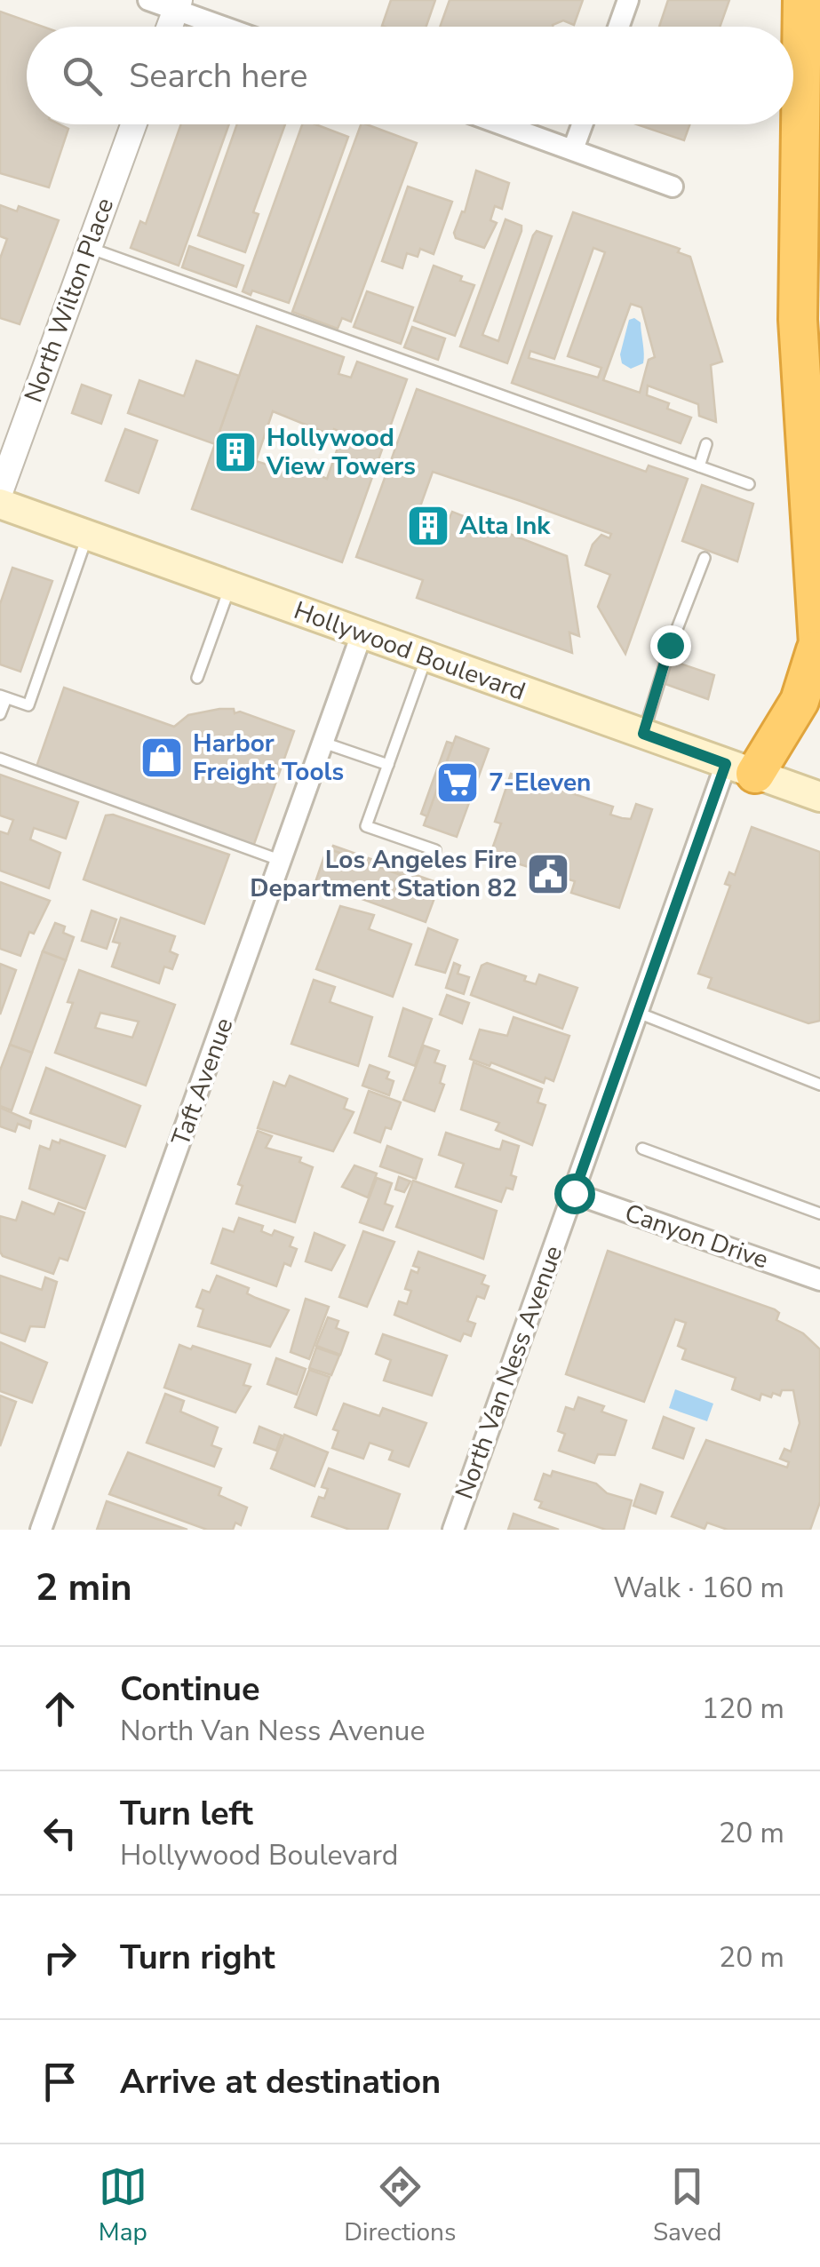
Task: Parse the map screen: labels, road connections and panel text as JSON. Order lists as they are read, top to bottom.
{
  "streets": {
    "main road": ["Hollywood Boulevard"],
    "street": [
      "North Wilton Place",
      "Taft Avenue",
      "Canyon Drive",
      "North Van Ness Avenue"
    ]
  },
  "crossings": [
    ["Hollywood Boulevard", "Taft Avenue"],
    ["Hollywood Boulevard", "North Van Ness Avenue"],
    ["Canyon Drive", "North Van Ness Avenue"]
  ],
  "places": {
    "building": ["Hollywood View Towers", "Alta Ink"],
    "shop": ["Harbor Freight Tools"],
    "supermarket": ["7-Eleven"],
    "public building": ["Los Angeles Fire Department Station 82"]
  },
  "page": {
    "search": "Search here",
    "heading": ["2 min", "Walk · 160 m"],
    "list": [
      ["Continue", "North Van Ness Avenue", "120 m"],
      ["Turn left", "Hollywood Boulevard", "20 m"],
      ["Turn right", "20 m"],
      "Arrive at destination"
    ],
    "nav": ["Map", "Directions", "Saved"]
  }
}
